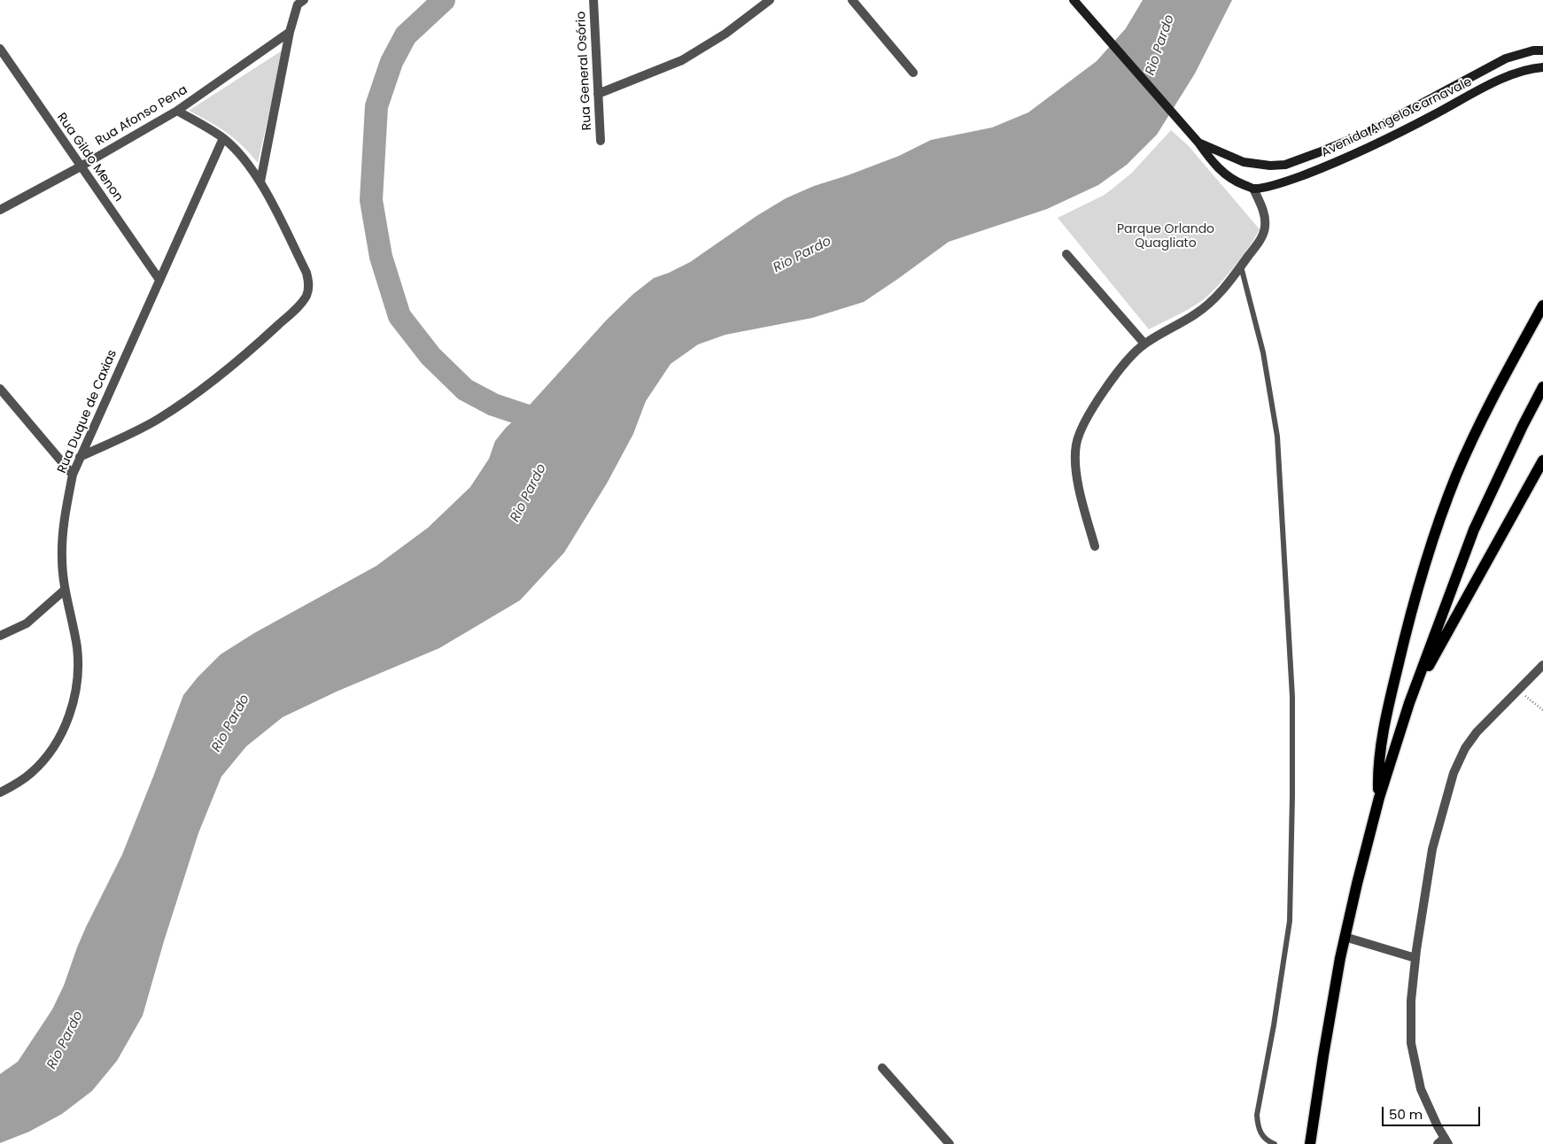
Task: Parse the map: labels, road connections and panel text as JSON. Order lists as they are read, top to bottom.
{
  "streets": {
    "main road": ["Avenida Angelo Carnavale"],
    "street": [
      "Rua General Osório",
      "Rua Afonso Pena",
      "Rua Gildo Menon",
      "Rua Duque de Caxias"
    ]
  },
  "crossings": [
    ["Rua Afonso Pena", "Rua Gildo Menon"],
    ["Rua Gildo Menon", "Rua Duque de Caxias"]
  ],
  "water": ["Rio Pardo"],
  "parks": ["Parque Orlando Quagliato"],
  "scale_bar": "50 m"
}
